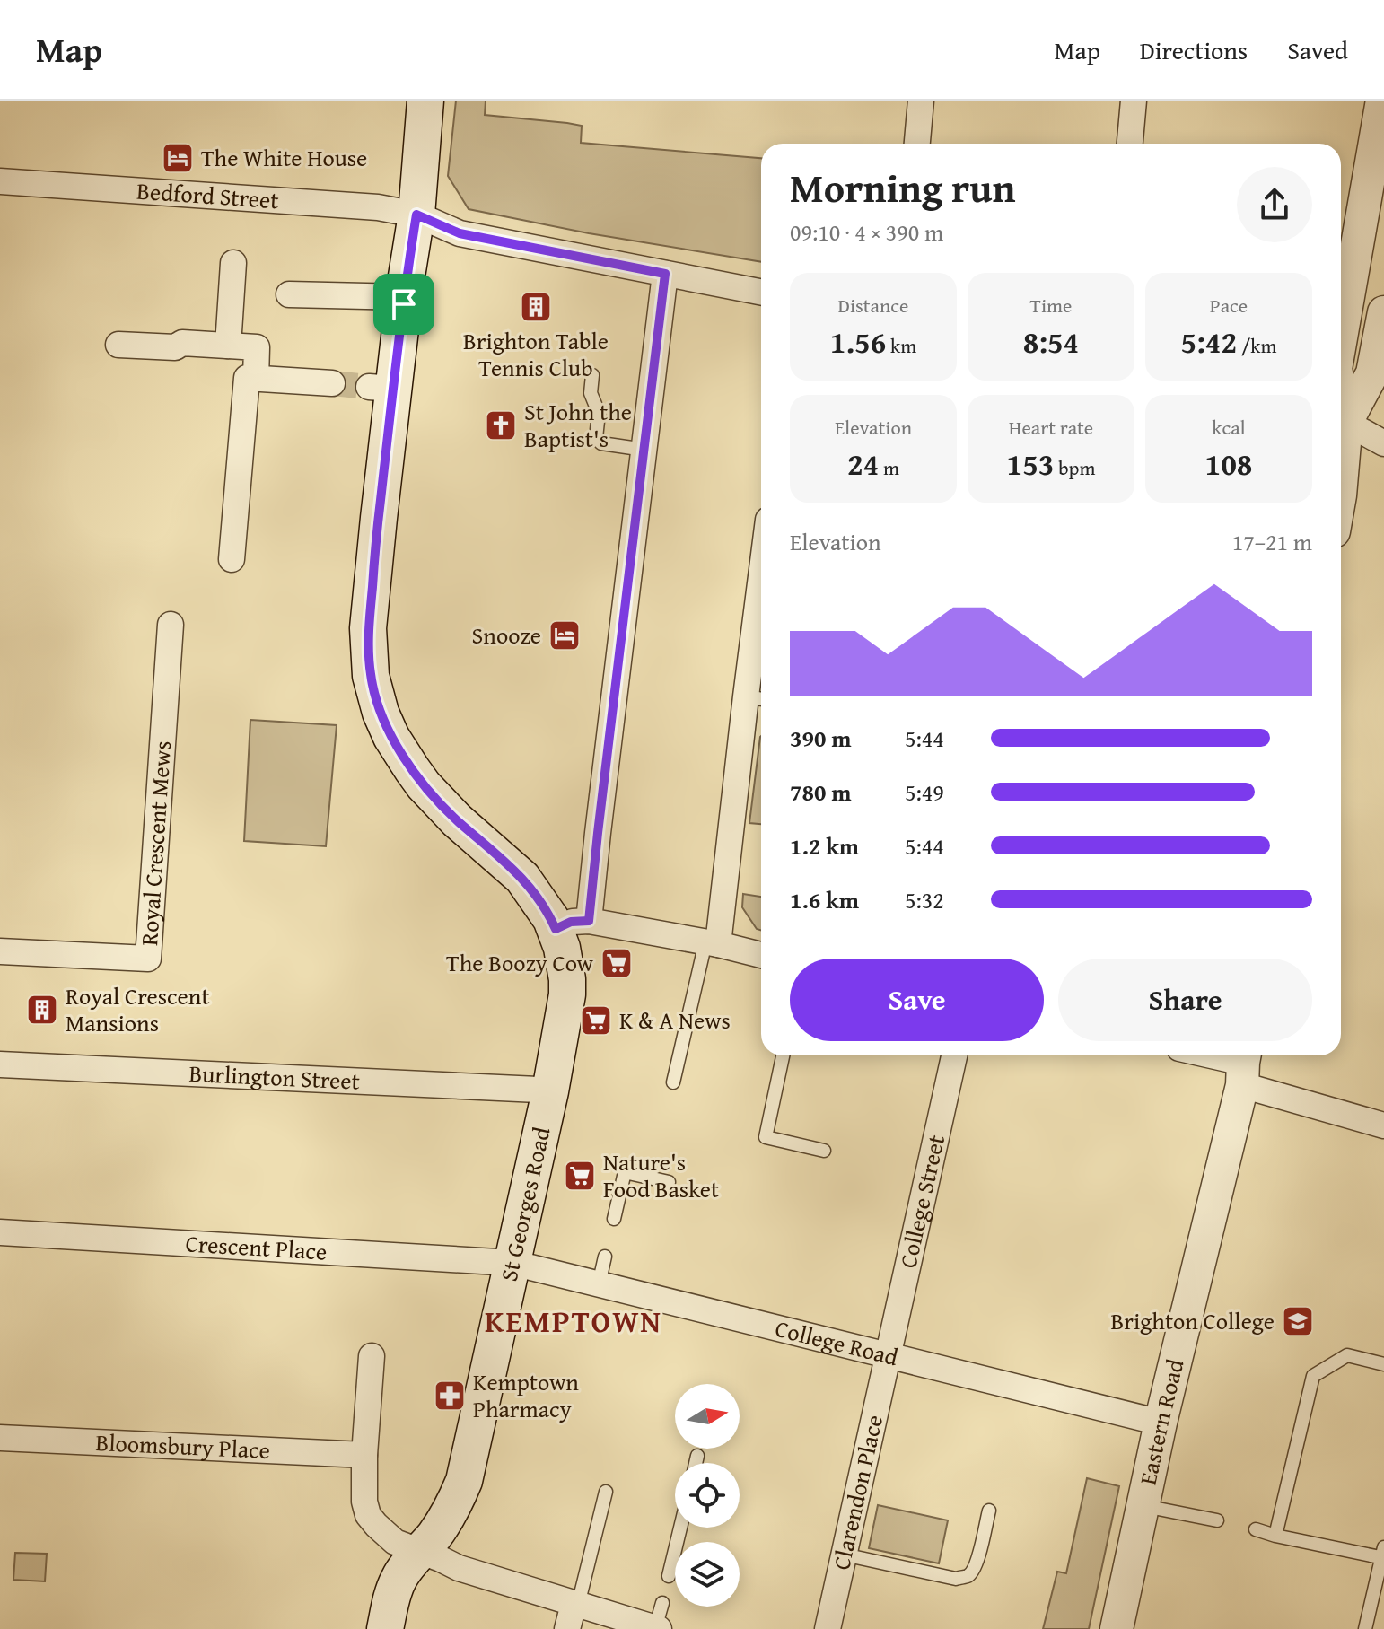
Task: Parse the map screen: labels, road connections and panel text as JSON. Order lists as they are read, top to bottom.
{
  "streets": {
    "main road": ["St Georges Road"],
    "street": [
      "Bedford Street",
      "Royal Crescent Mews",
      "Burlington Street",
      "College Street",
      "Crescent Place",
      "College Road",
      "Eastern Road",
      "Bloomsbury Place",
      "Clarendon Place"
    ]
  },
  "crossings": [
    ["Bedford Street", "St Georges Road"],
    ["Burlington Street", "St Georges Road"],
    ["College Street", "College Road"],
    ["College Street", "Clarendon Place"],
    ["St Georges Road", "Crescent Place"],
    ["St Georges Road", "College Road"],
    ["Crescent Place", "College Road"],
    ["College Road", "Eastern Road"],
    ["College Road", "Clarendon Place"]
  ],
  "districts": ["KEMPTOWN"],
  "places": {
    "hotel": ["The White House", "Snooze"],
    "building": ["Brighton Table Tennis Club", "Royal Crescent Mansions"],
    "church": ["St John the Baptist's"],
    "supermarket": ["The Boozy Cow", "K & A News", "Nature's Food Basket"],
    "school or university": ["Brighton College"],
    "pharmacy": ["Kemptown Pharmacy"]
  },
  "north": "right",
  "page": {
    "header": "Map",
    "nav": ["Map", "Directions", "Saved"],
    "heading": ["Morning run", "09:10 · 4 × 390 m"],
    "stats": [
      ["Distance", "1.56 km"],
      ["Time", "8:54"],
      ["Pace", "5:42 /km"],
      ["Elevation", "24 m"],
      ["Heart rate", "153 bpm"],
      ["kcal", "108"]
    ],
    "chart": ["Elevation", "17–21 m"],
    "list": [
      {
        "name": "390 m",
        "note": "5:44"
      },
      {
        "name": "780 m",
        "note": "5:49"
      },
      {
        "name": "1.2 km",
        "note": "5:44"
      },
      {
        "name": "1.6 km",
        "note": "5:32"
      }
    ],
    "buttons": ["Save", "Share"]
  }
}
